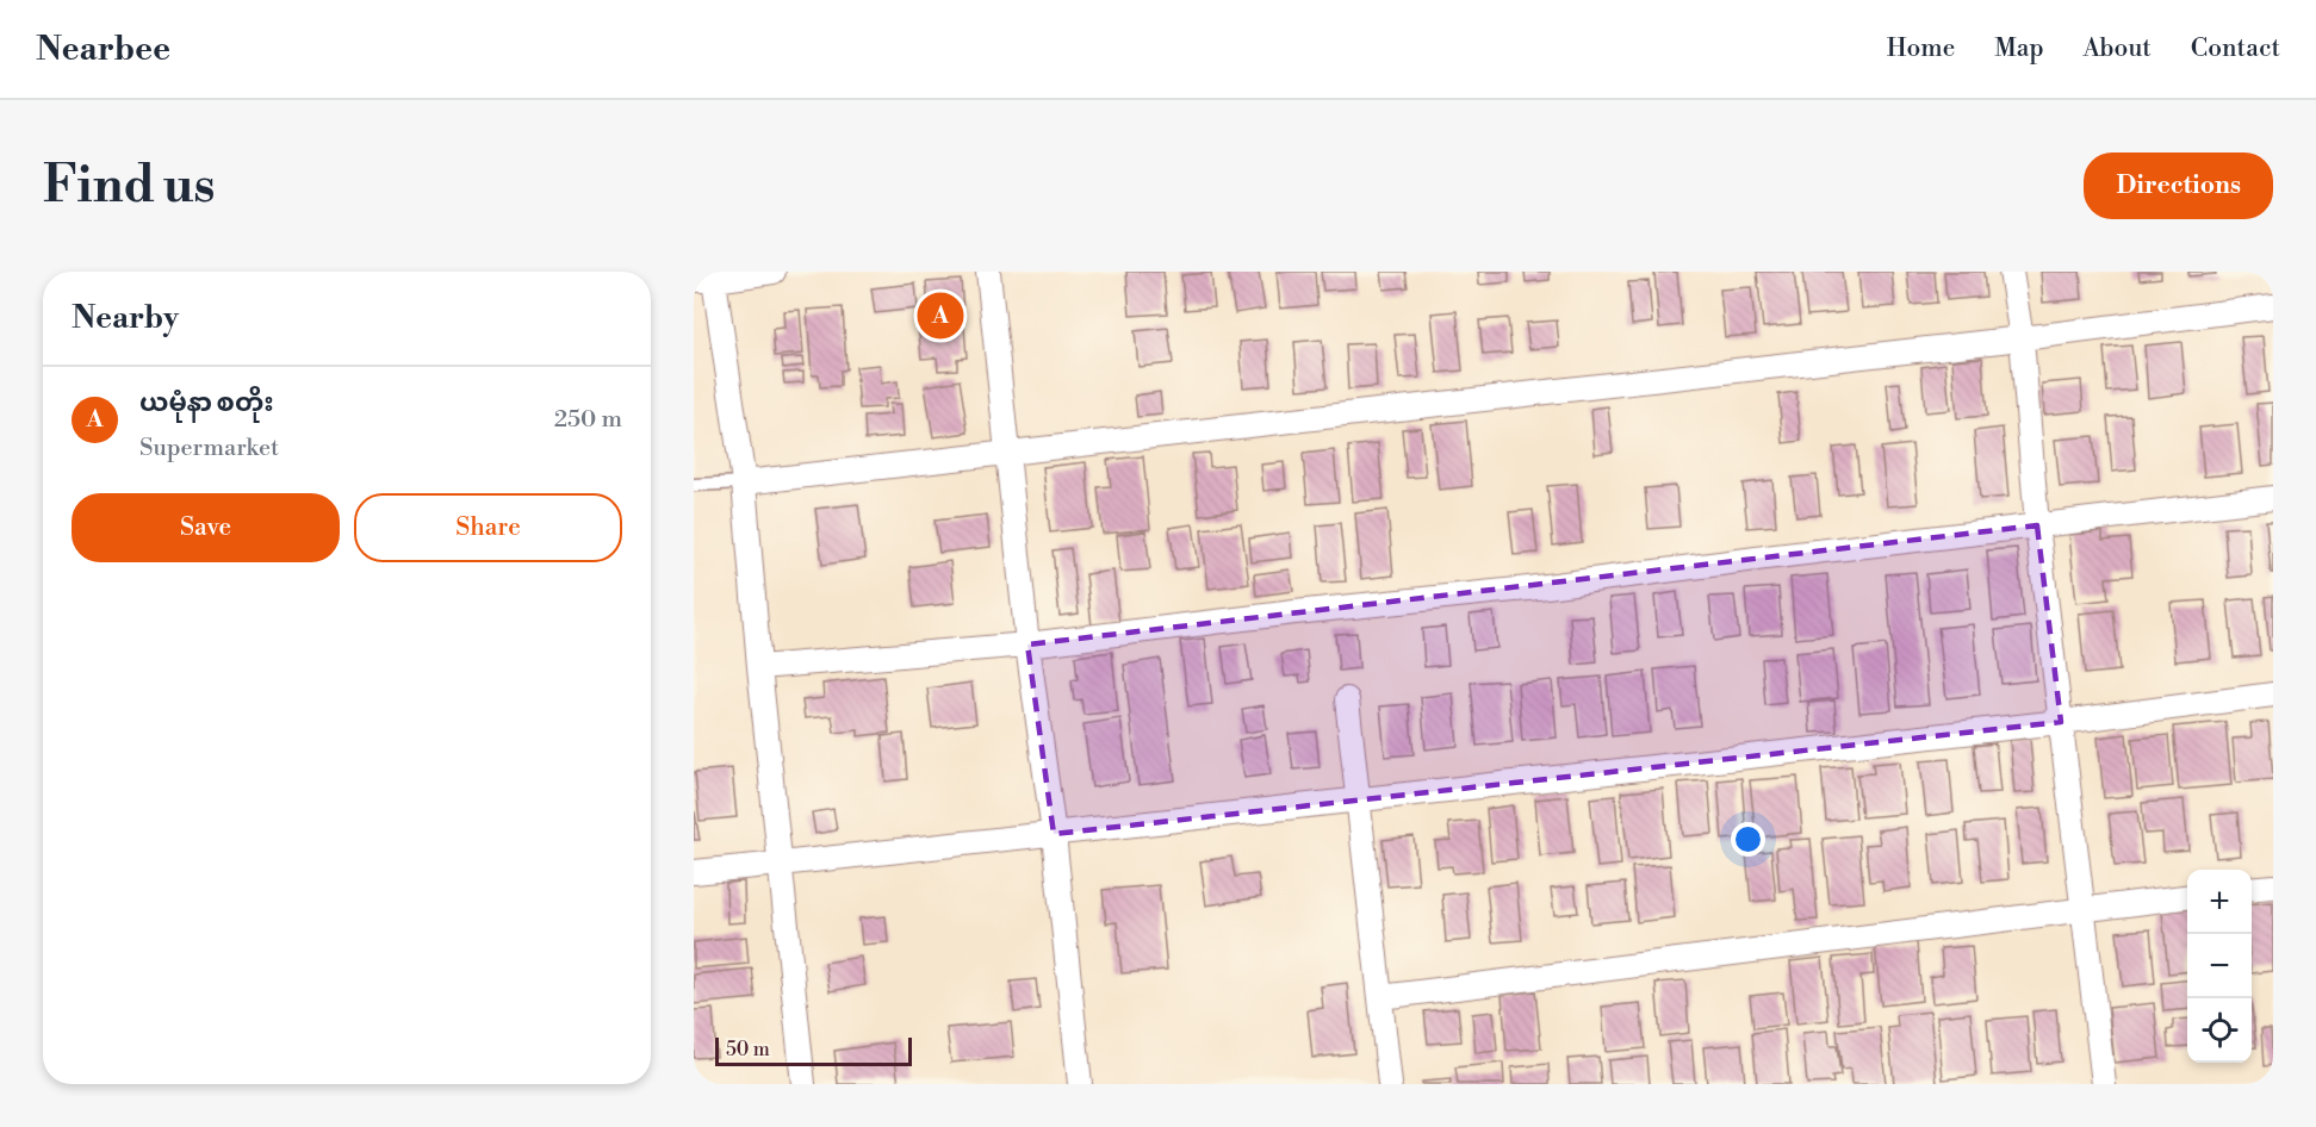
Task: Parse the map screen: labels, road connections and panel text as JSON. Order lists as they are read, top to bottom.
{
  "scale_bar": "50 m",
  "page": {
    "header": "Nearbee",
    "nav": [
      "Home",
      "Map",
      "About",
      "Contact"
    ],
    "buttons": [
      "Directions",
      ["Save", "Share"]
    ],
    "title": "Find us",
    "heading": "Nearby",
    "pins": "A",
    "list": [
      {
        "mark": "A",
        "name": "ယမုံနာ စတိုး",
        "note": "Supermarket",
        "value": "250 m"
      }
    ],
    "map_buttons": ["+", "−"],
    "scale": "50 m"
  }
}
